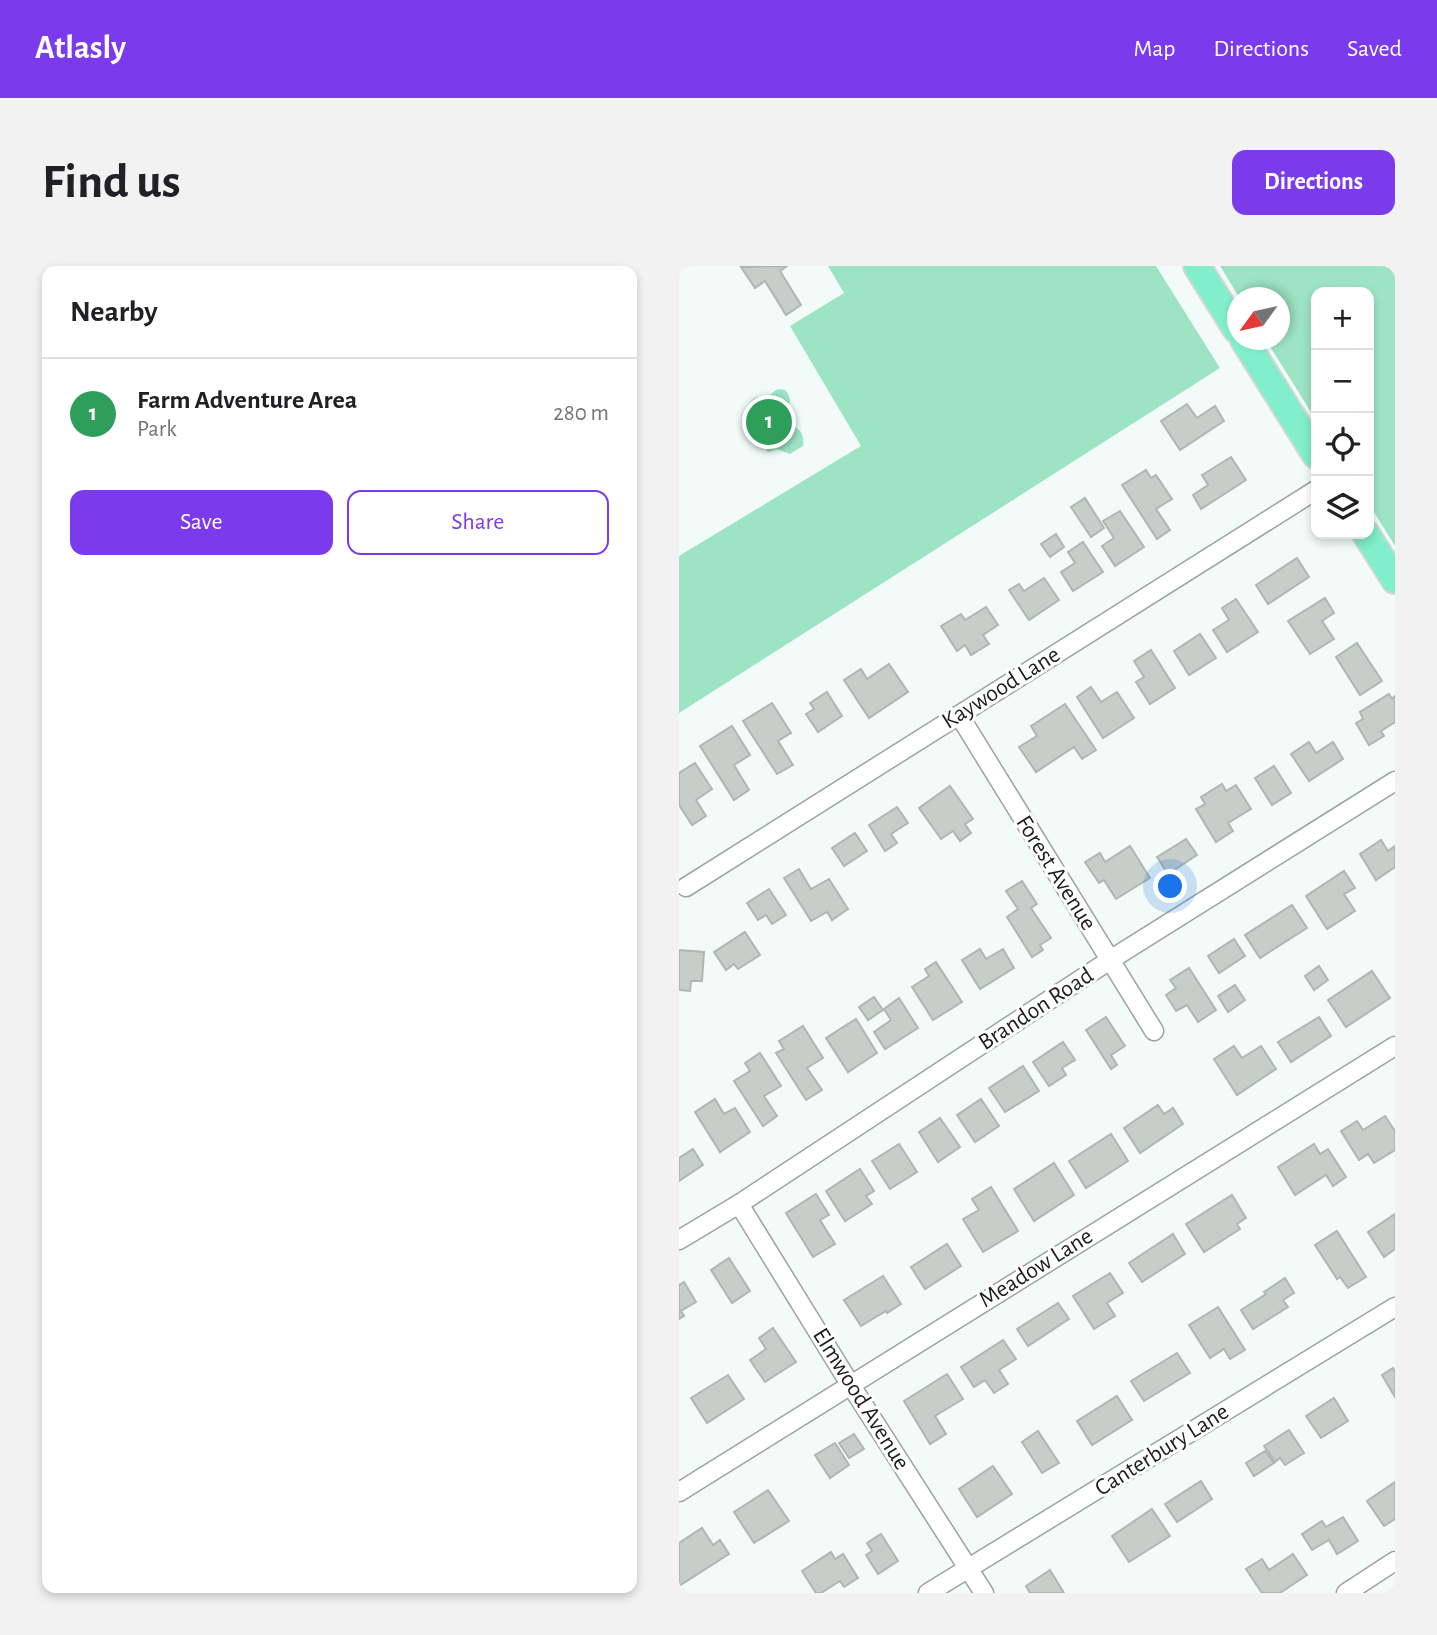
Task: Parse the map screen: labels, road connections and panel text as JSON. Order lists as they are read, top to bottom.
{
  "streets": {
    "street": [
      "Kaywood Lane",
      "Forest Avenue",
      "Brandon Road",
      "Meadow Lane",
      "Elmwood Avenue",
      "Canterbury Lane"
    ]
  },
  "crossings": [
    ["Kaywood Lane", "Forest Avenue"],
    ["Forest Avenue", "Brandon Road"],
    ["Brandon Road", "Elmwood Avenue"],
    ["Meadow Lane", "Elmwood Avenue"],
    ["Elmwood Avenue", "Canterbury Lane"]
  ],
  "north": "bottom left",
  "page": {
    "header": "Atlasly",
    "nav": ["Map", "Directions", "Saved"],
    "buttons": [
      "Directions",
      ["Save", "Share"]
    ],
    "title": "Find us",
    "heading": "Nearby",
    "map_buttons": ["+", "−"],
    "list": [
      {
        "mark": "1",
        "name": "Farm Adventure Area",
        "note": "Park",
        "value": "280 m"
      }
    ],
    "pins": "1"
  }
}
